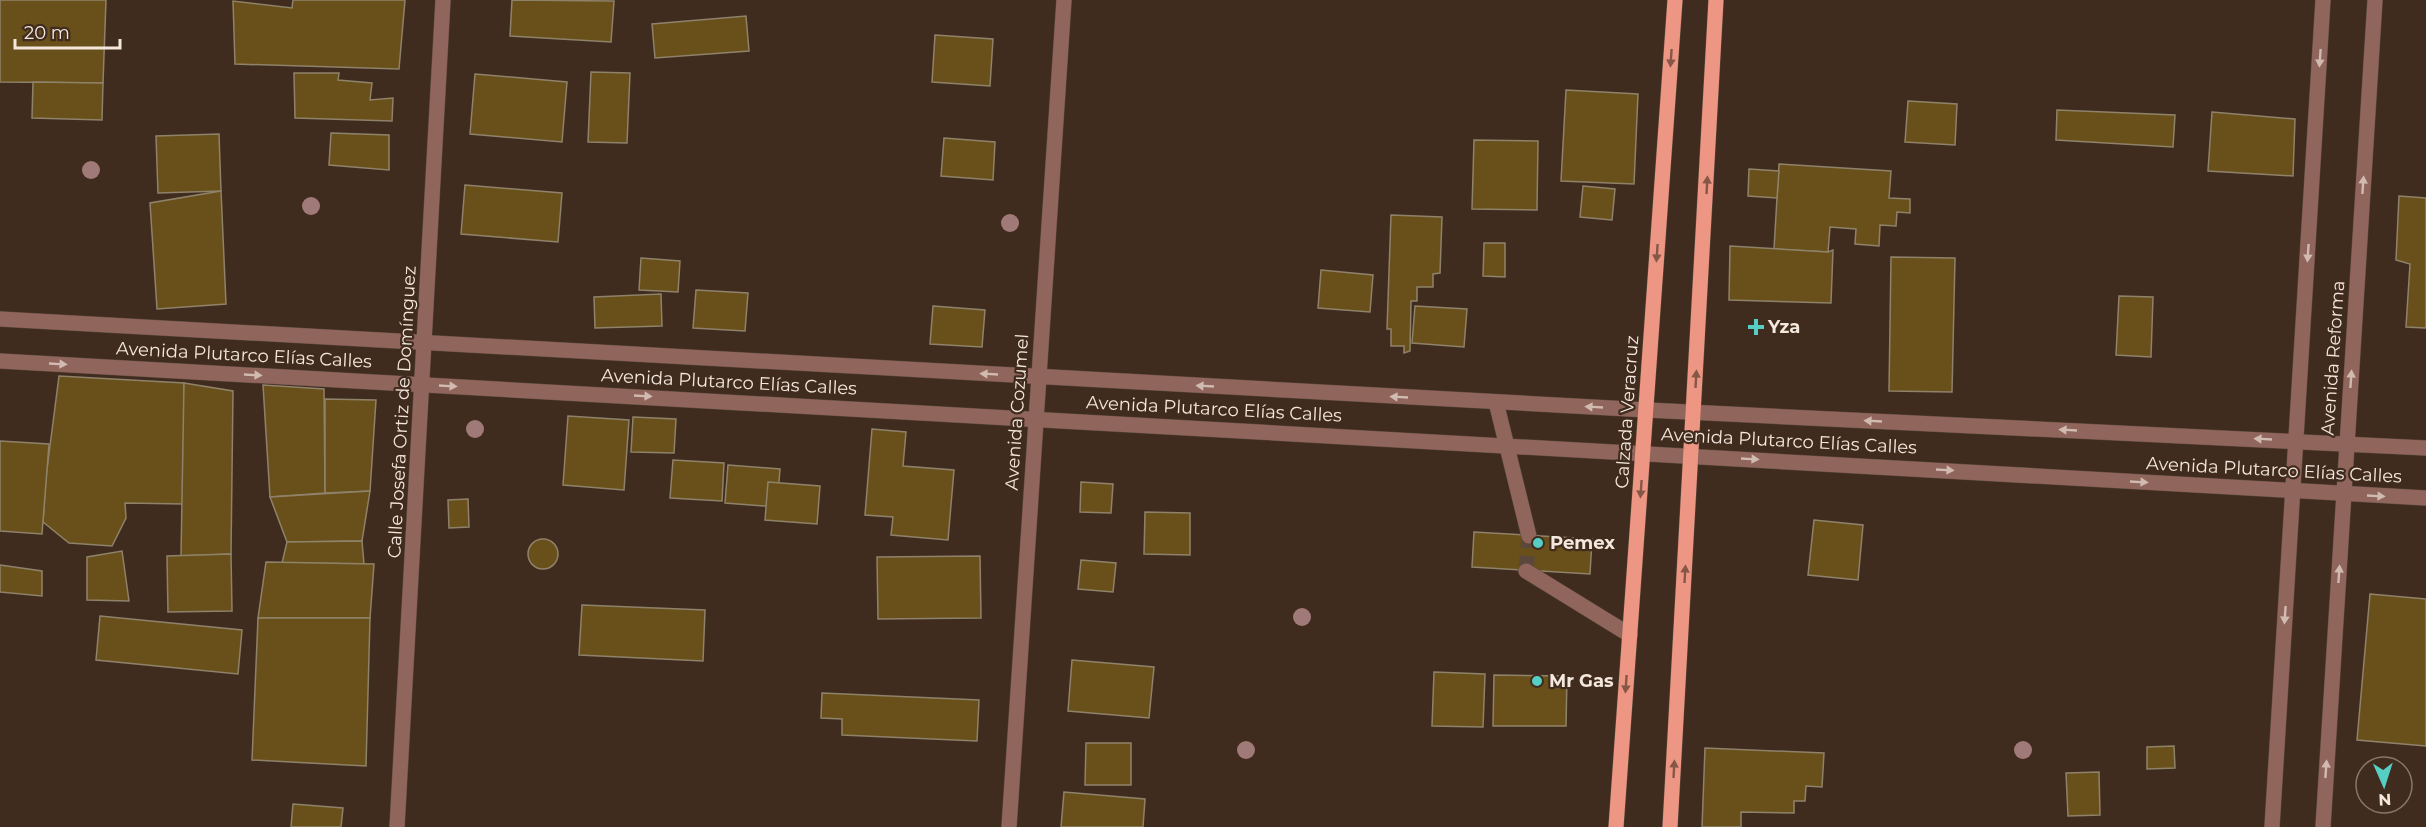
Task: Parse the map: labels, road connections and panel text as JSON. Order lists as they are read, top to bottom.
{
  "streets": {
    "main road": ["Calzada Veracruz"],
    "street": [
      "Avenida Plutarco Elías Calles",
      "Avenida Reforma",
      "Calle Josefa Ortiz de Domínguez",
      "Avenida Cozumel"
    ]
  },
  "crossings": [
    ["Avenida Plutarco Elías Calles", "Avenida Reforma"],
    ["Avenida Plutarco Elías Calles", "Calle Josefa Ortiz de Domínguez"],
    ["Avenida Plutarco Elías Calles", "Avenida Cozumel"],
    ["Avenida Plutarco Elías Calles", "Calzada Veracruz"]
  ],
  "places": {
    "health": ["Yza"],
    "other": ["Pemex", "Mr Gas"]
  },
  "scale_bar": "20 m",
  "north": "bottom"
}
